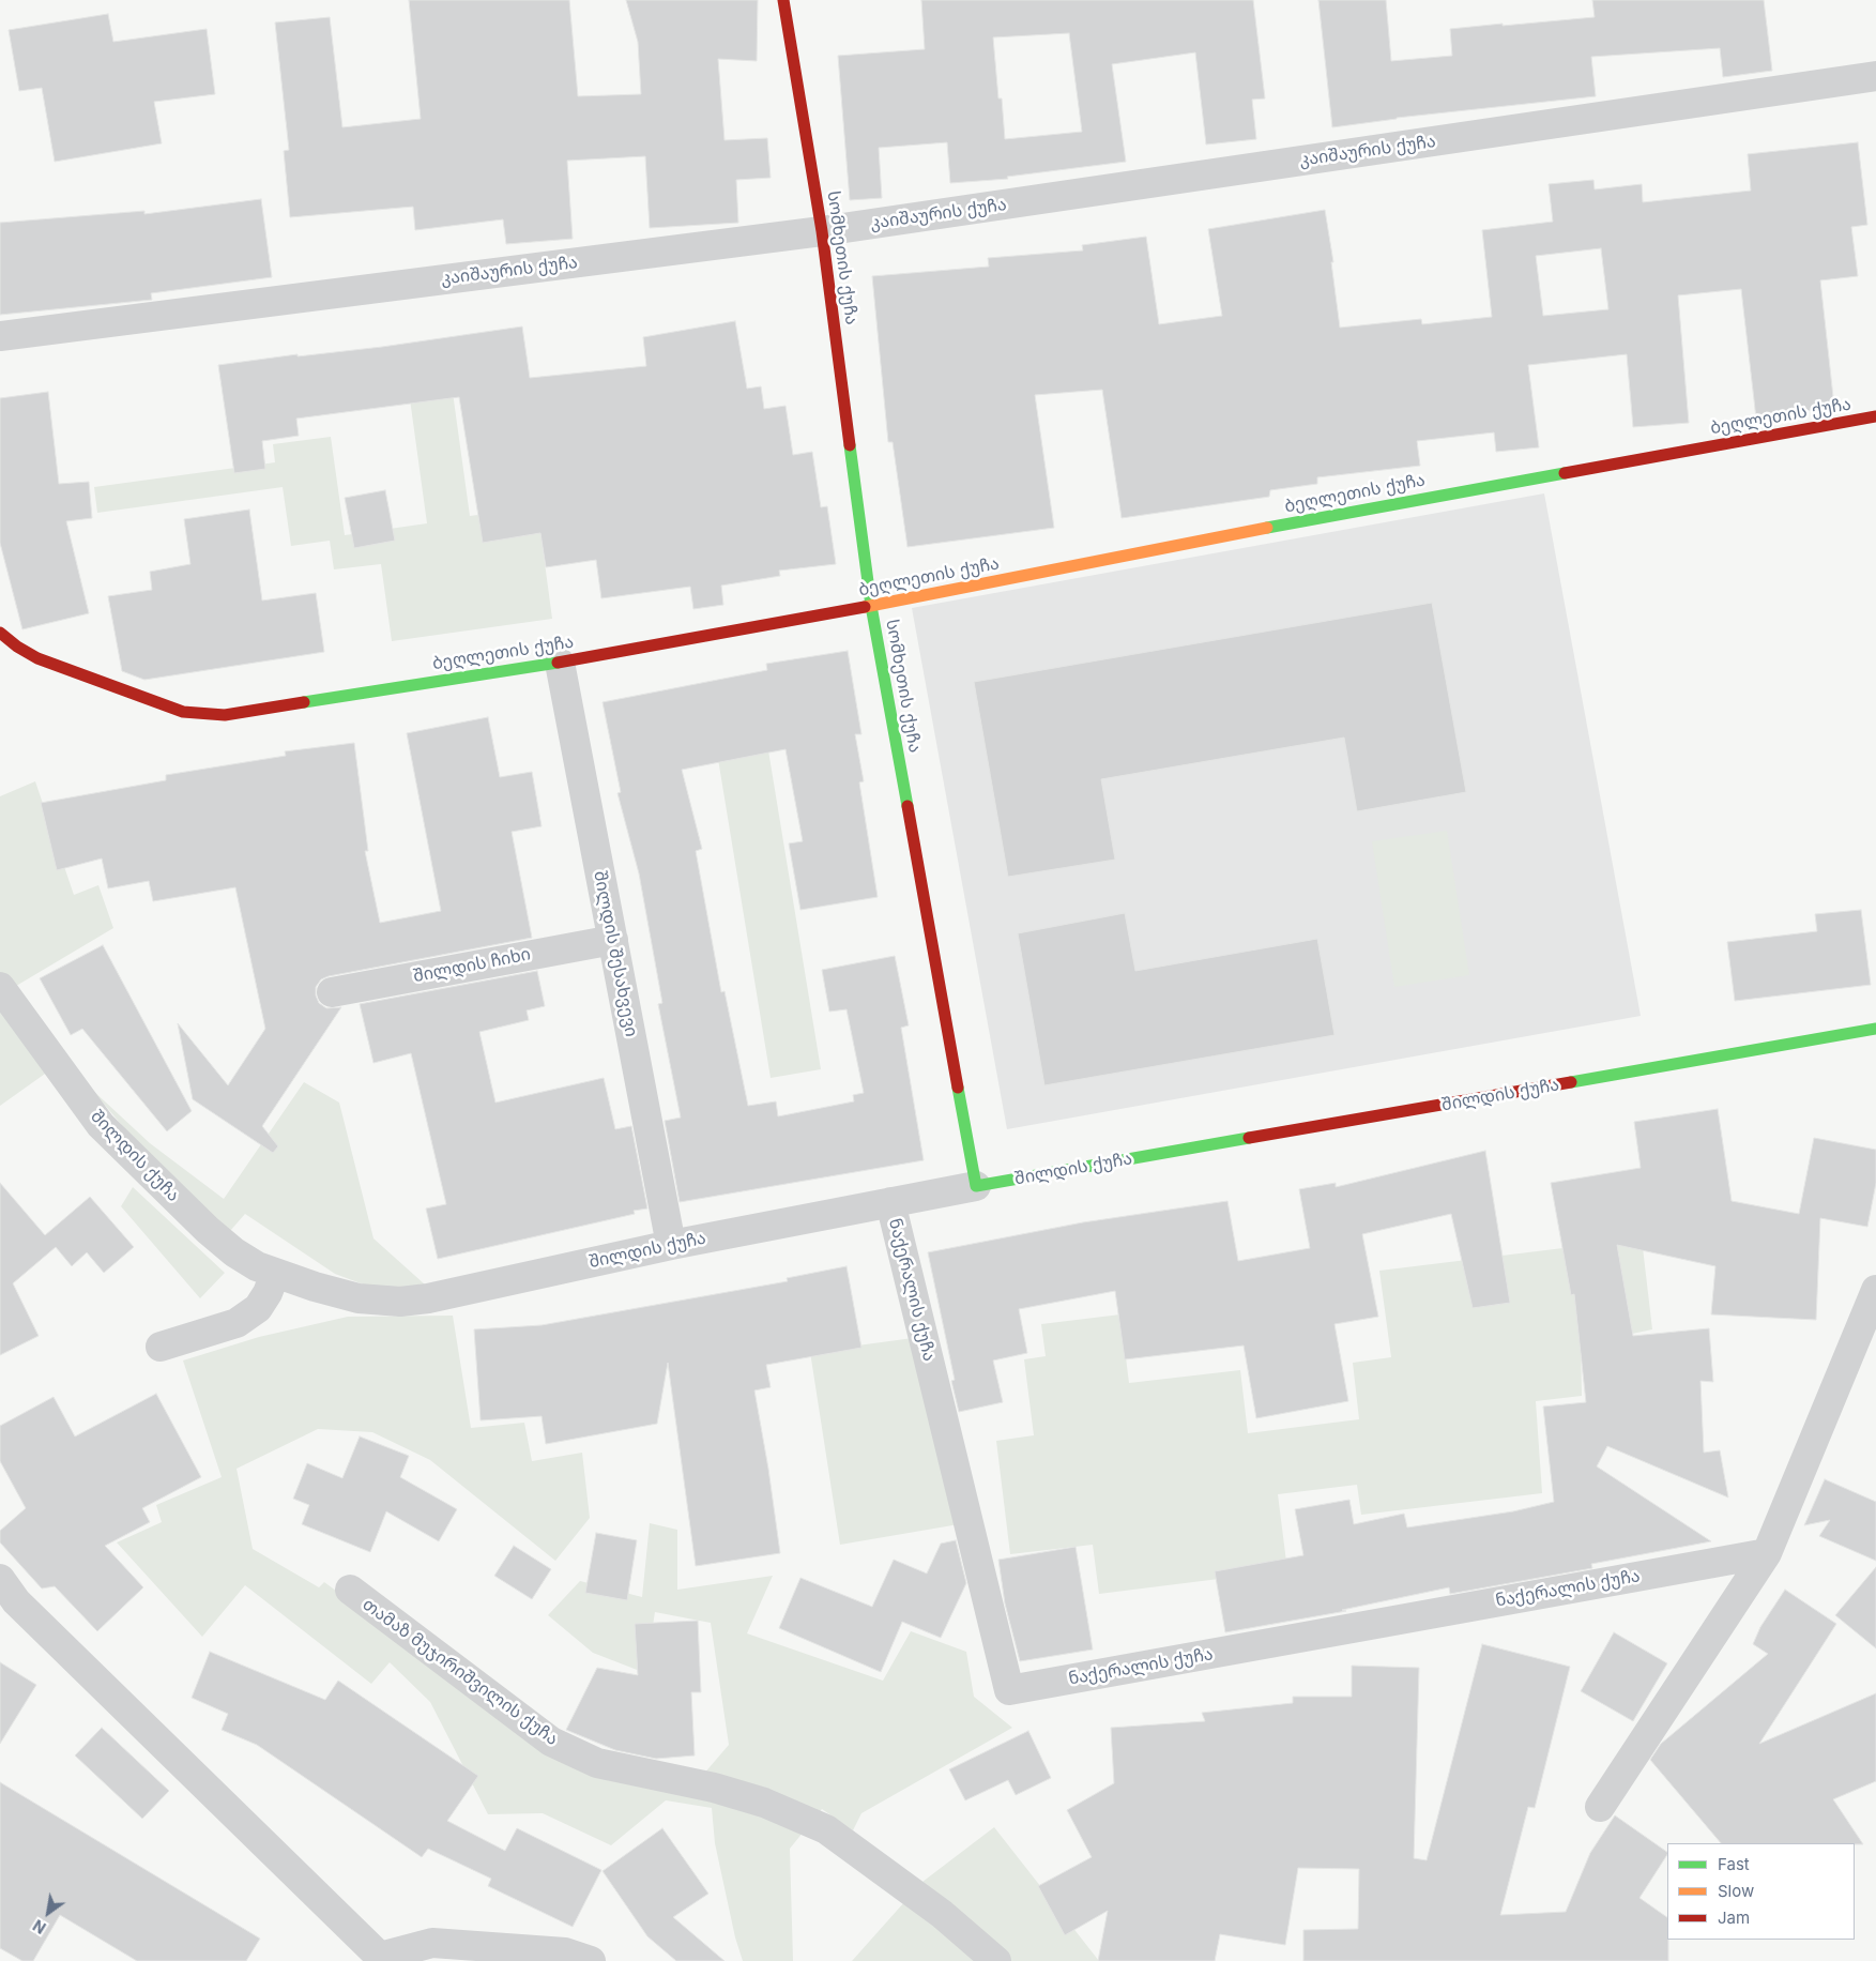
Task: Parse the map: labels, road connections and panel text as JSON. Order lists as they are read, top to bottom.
{
  "streets": {
    "street": [
      "კაიშაურის ქუჩა",
      "სომხეთის ქუჩა",
      "ბეღლეთის ქუჩა",
      "შილდის შესახვევი",
      "შილდის ჩიხი",
      "შილდის ქუჩა",
      "ნაქერალის ქუჩა",
      "თამაზ მუჯირიშვილის ქუჩა"
    ]
  },
  "crossings": [
    ["კაიშაურის ქუჩა", "სომხეთის ქუჩა"],
    ["სომხეთის ქუჩა", "ბეღლეთის ქუჩა"],
    ["სომხეთის ქუჩა", "შილდის ქუჩა"],
    ["ბეღლეთის ქუჩა", "შილდის შესახვევი"],
    ["შილდის შესახვევი", "შილდის ჩიხი"],
    ["შილდის შესახვევი", "შილდის ქუჩა"],
    ["შილდის ქუჩა", "ნაქერალის ქუჩა"]
  ],
  "legend": ["Fast", "Slow", "Jam"],
  "north": "bottom left"
}
